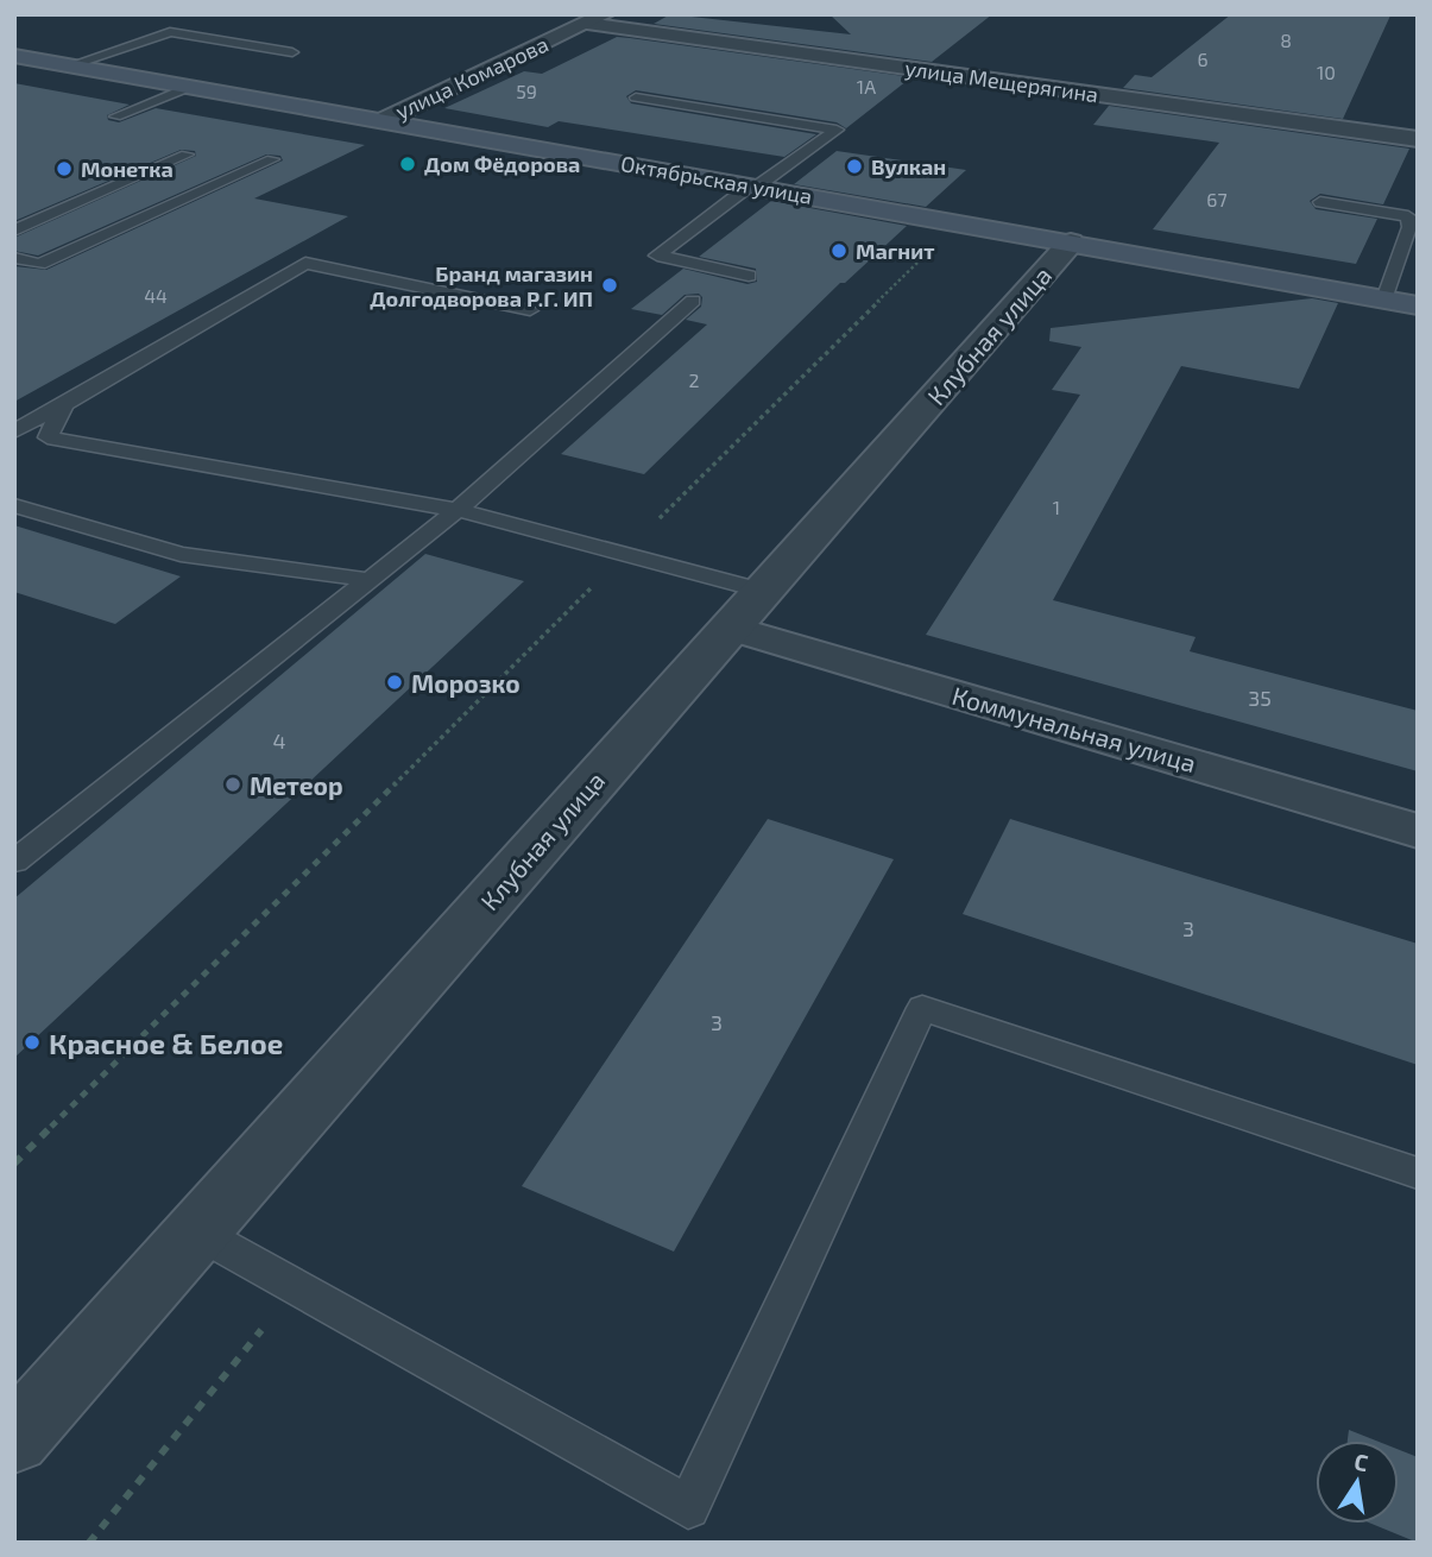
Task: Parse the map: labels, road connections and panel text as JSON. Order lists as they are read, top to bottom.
{
  "streets": {
    "main road": ["Октябрьская улица"],
    "street": [
      "улица Комарова",
      "улица Мещерягина",
      "Клубная улица",
      "Коммунальная улица"
    ]
  },
  "crossings": [
    ["улица Комарова", "улица Мещерягина"],
    ["улица Комарова", "Октябрьская улица"],
    ["Октябрьская улица", "Клубная улица"],
    ["Клубная улица", "Коммунальная улица"]
  ],
  "places": [
    "Дом Фёдорова",
    "Вулкан",
    "Монетка",
    "Магнит",
    "Бранд магазин Долгодворова Р.Г. ИП",
    "Морозко",
    "Метеор",
    "Красное & Белое"
  ],
  "house_numbers": [
    "8",
    "6",
    "10",
    "1А",
    "59",
    "67",
    "44",
    "2",
    "1",
    "35",
    "4",
    "3",
    "3"
  ],
  "north": "top"
}
